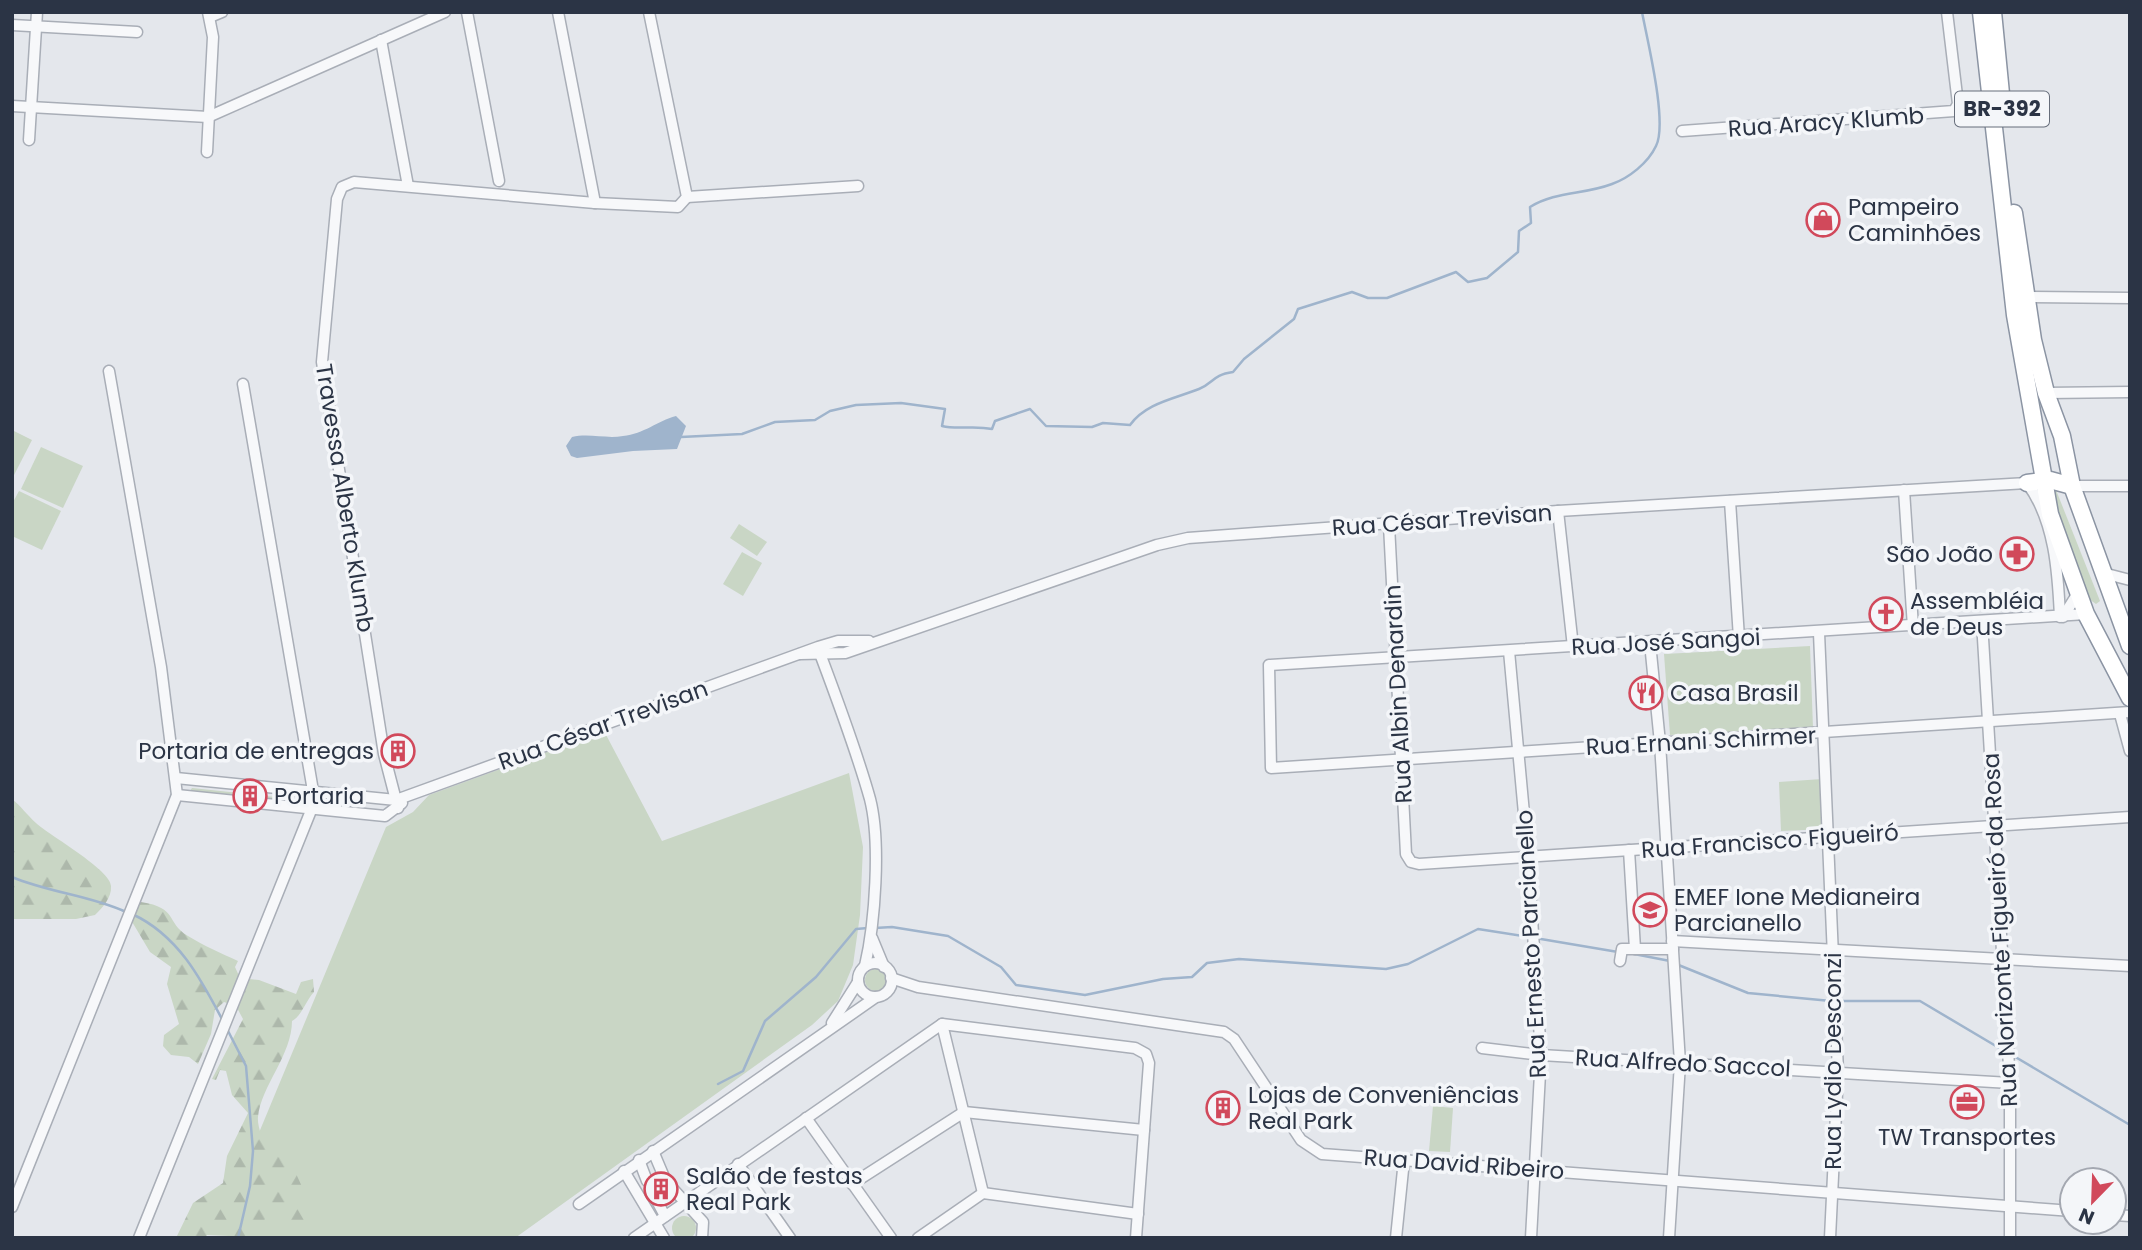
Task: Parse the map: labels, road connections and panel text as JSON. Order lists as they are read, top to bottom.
{
  "streets": {
    "highway": ["BR-392"],
    "street": [
      "Rua Aracy Klumb",
      "Travessa Alberto Klumb",
      "Rua César Trevisan",
      "Rua José Sangoi",
      "Rua Albin Denardin",
      "Rua Ernani Schirmer",
      "Rua Francisco Figueiró",
      "Rua Norizonte Figueiró da Rosa",
      "Rua Ernesto Parcianello",
      "Rua Lydio Desconzi",
      "Rua Alfredo Saccol",
      "Rua David Ribeiro"
    ]
  },
  "crossings": [
    ["BR-392", "Rua César Trevisan"],
    ["BR-392", "Rua José Sangoi"],
    ["Travessa Alberto Klumb", "Rua César Trevisan"],
    ["Rua César Trevisan", "Rua Albin Denardin"],
    ["Rua José Sangoi", "Rua Albin Denardin"],
    ["Rua José Sangoi", "Rua Ernani Schirmer"],
    ["Rua José Sangoi", "Rua Norizonte Figueiró da Rosa"],
    ["Rua José Sangoi", "Rua Ernesto Parcianello"],
    ["Rua José Sangoi", "Rua Lydio Desconzi"],
    ["Rua Albin Denardin", "Rua Ernani Schirmer"],
    ["Rua Albin Denardin", "Rua Francisco Figueiró"],
    ["Rua Ernani Schirmer", "Rua Norizonte Figueiró da Rosa"],
    ["Rua Ernani Schirmer", "Rua Ernesto Parcianello"],
    ["Rua Ernani Schirmer", "Rua Lydio Desconzi"],
    ["Rua Francisco Figueiró", "Rua Norizonte Figueiró da Rosa"],
    ["Rua Francisco Figueiró", "Rua Ernesto Parcianello"],
    ["Rua Francisco Figueiró", "Rua Lydio Desconzi"],
    ["Rua Norizonte Figueiró da Rosa", "Rua Alfredo Saccol"],
    ["Rua Norizonte Figueiró da Rosa", "Rua David Ribeiro"],
    ["Rua Ernesto Parcianello", "Rua Alfredo Saccol"],
    ["Rua Ernesto Parcianello", "Rua David Ribeiro"],
    ["Rua Lydio Desconzi", "Rua Alfredo Saccol"],
    ["Rua Lydio Desconzi", "Rua David Ribeiro"]
  ],
  "places": {
    "shop": ["Pampeiro Caminhões"],
    "pharmacy": ["São João"],
    "church": ["Assembléia de Deus"],
    "restaurant": ["Casa Brasil"],
    "building": [
      "Portaria de entregas",
      "Portaria",
      "Lojas de Conveniências Real Park",
      "Salão de festas Real Park"
    ],
    "school or university": ["EMEF Ione Medianeira Parcianello"],
    "office": ["TW Transportes"]
  },
  "north": "bottom left"
}
